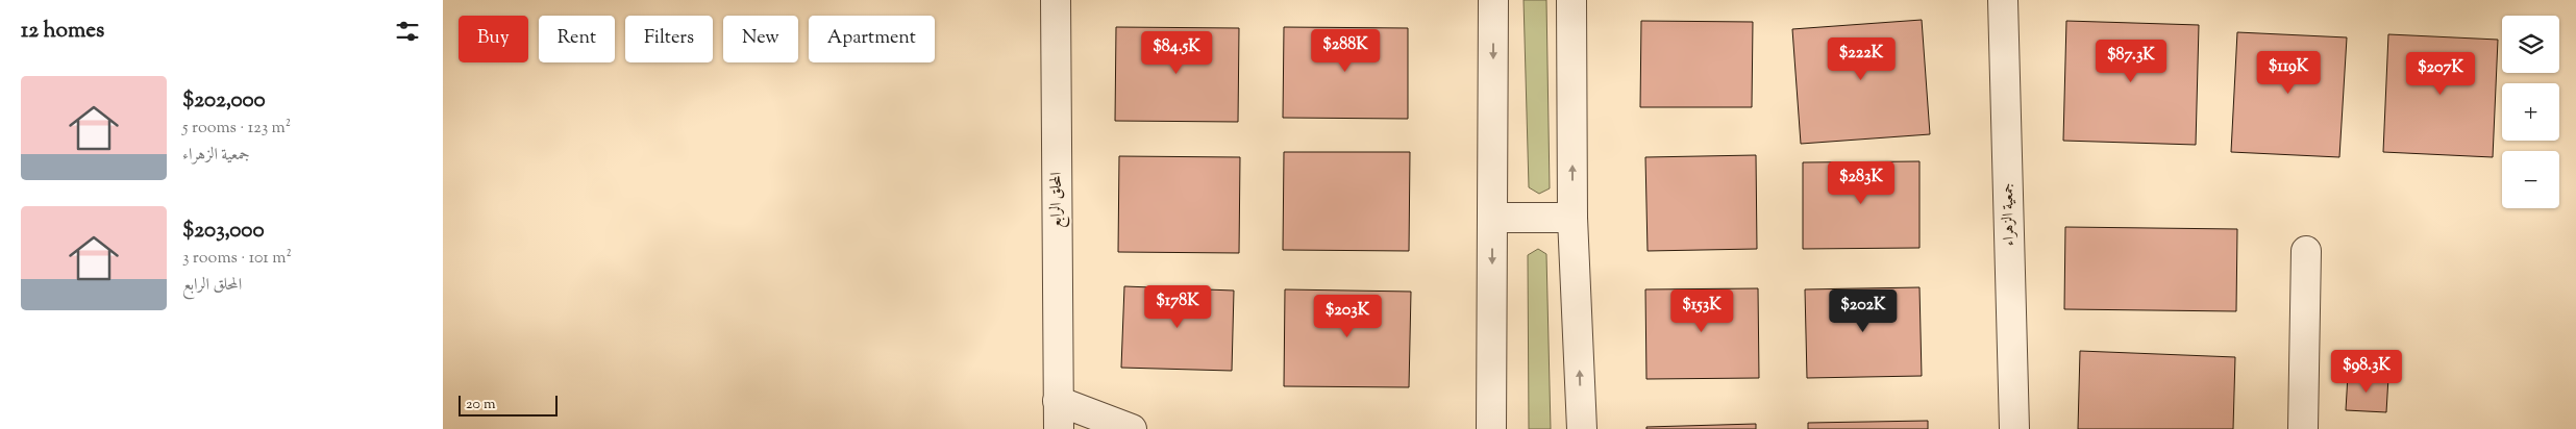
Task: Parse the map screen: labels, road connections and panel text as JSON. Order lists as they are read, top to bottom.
{
  "streets": {
    "street": ["المحلق الرابع", "جمعية الزهراء"]
  },
  "scale_bar": "20 m",
  "page": {
    "heading": "12 homes",
    "map_buttons": ["+", "−"],
    "chip": [
      "Buy",
      "Rent",
      "Filters",
      "New",
      "Apartment"
    ],
    "price": [
      "$288K",
      "$84.5K",
      "$222K",
      "$87.3K",
      "$119K",
      "$207K",
      "$283K",
      "$178K",
      "$153K",
      "$202K",
      "$203K",
      "$98.3K"
    ],
    "list": [
      {
        "name": "$202,000",
        "note": "5 rooms · 123 m² · جمعية الزهراء"
      },
      {
        "name": "$203,000",
        "note": "3 rooms · 101 m² · المحلق الرابع"
      }
    ],
    "scale": "20 m"
  }
}
